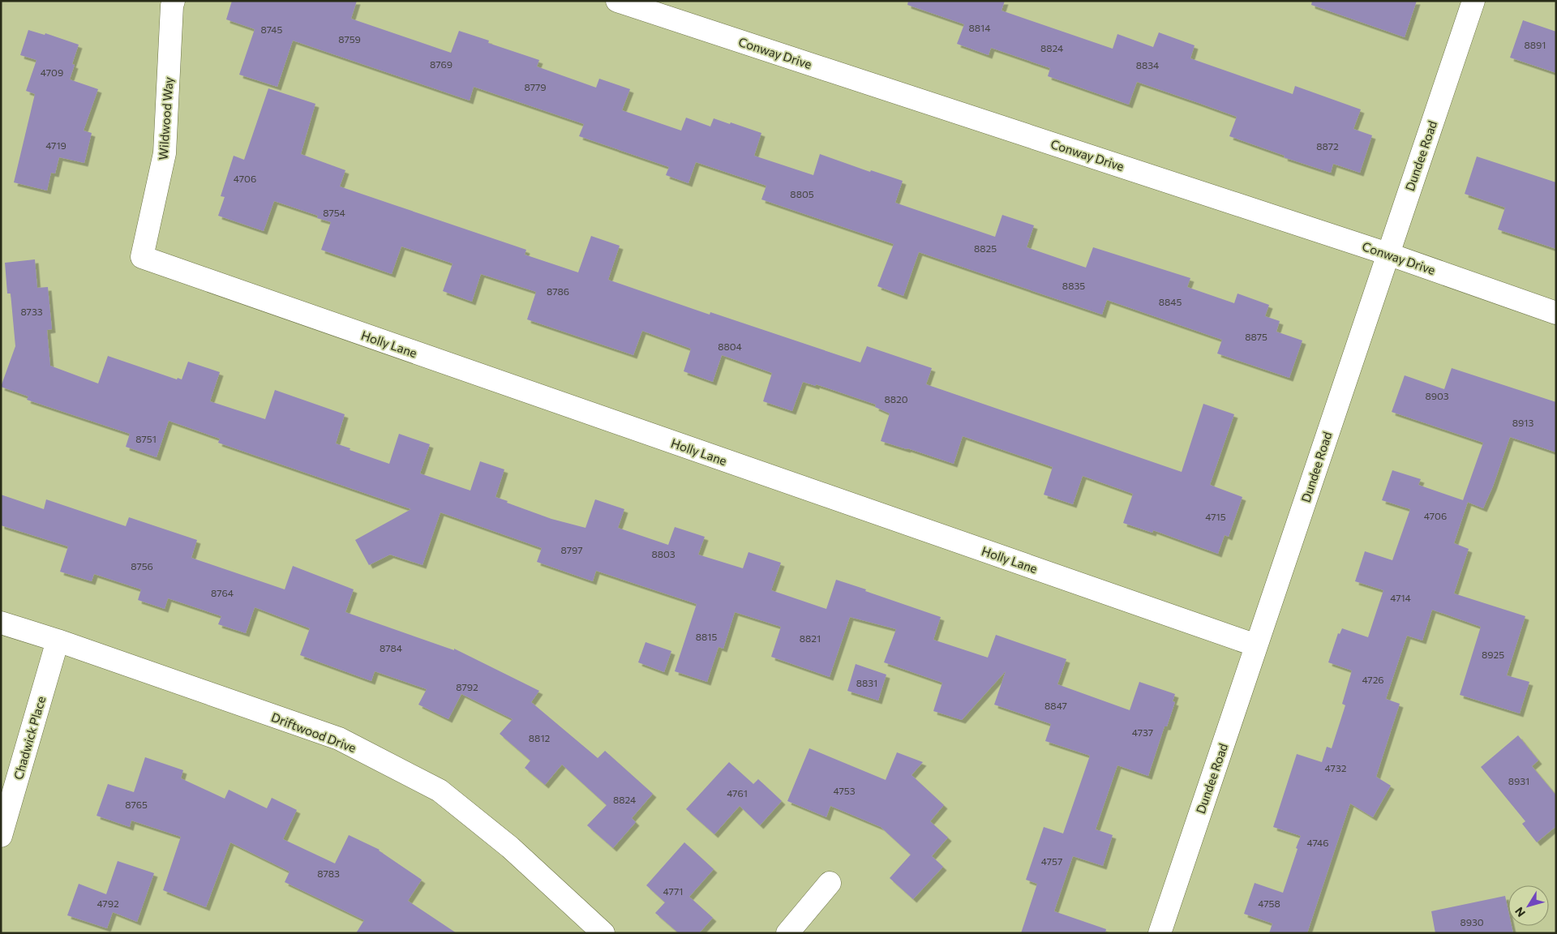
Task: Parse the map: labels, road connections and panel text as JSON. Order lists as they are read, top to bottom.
{
  "streets": {
    "street": [
      "Conway Drive",
      "Wildwood Way",
      "Dundee Road",
      "Holly Lane",
      "Driftwood Drive",
      "Chadwick Place"
    ]
  },
  "crossings": [
    ["Conway Drive", "Dundee Road"],
    ["Wildwood Way", "Holly Lane"],
    ["Dundee Road", "Holly Lane"],
    ["Driftwood Drive", "Chadwick Place"]
  ],
  "house_numbers": [
    "8814",
    "8745",
    "8759",
    "8891",
    "8824",
    "8769",
    "8834",
    "4709",
    "8779",
    "4719",
    "8872",
    "4706",
    "8805",
    "8754",
    "8825",
    "8835",
    "8786",
    "8845",
    "8733",
    "8875",
    "8804",
    "8903",
    "8820",
    "8913",
    "8751",
    "4706",
    "4715",
    "8797",
    "8803",
    "8756",
    "8764",
    "4714",
    "8815",
    "8821",
    "8784",
    "8925",
    "4726",
    "8831",
    "8792",
    "8847",
    "4737",
    "8812",
    "4732",
    "8931",
    "4753",
    "4761",
    "8824",
    "8765",
    "4746",
    "4757",
    "8783",
    "4771",
    "4792",
    "4758",
    "8930"
  ],
  "north": "bottom left"
}
